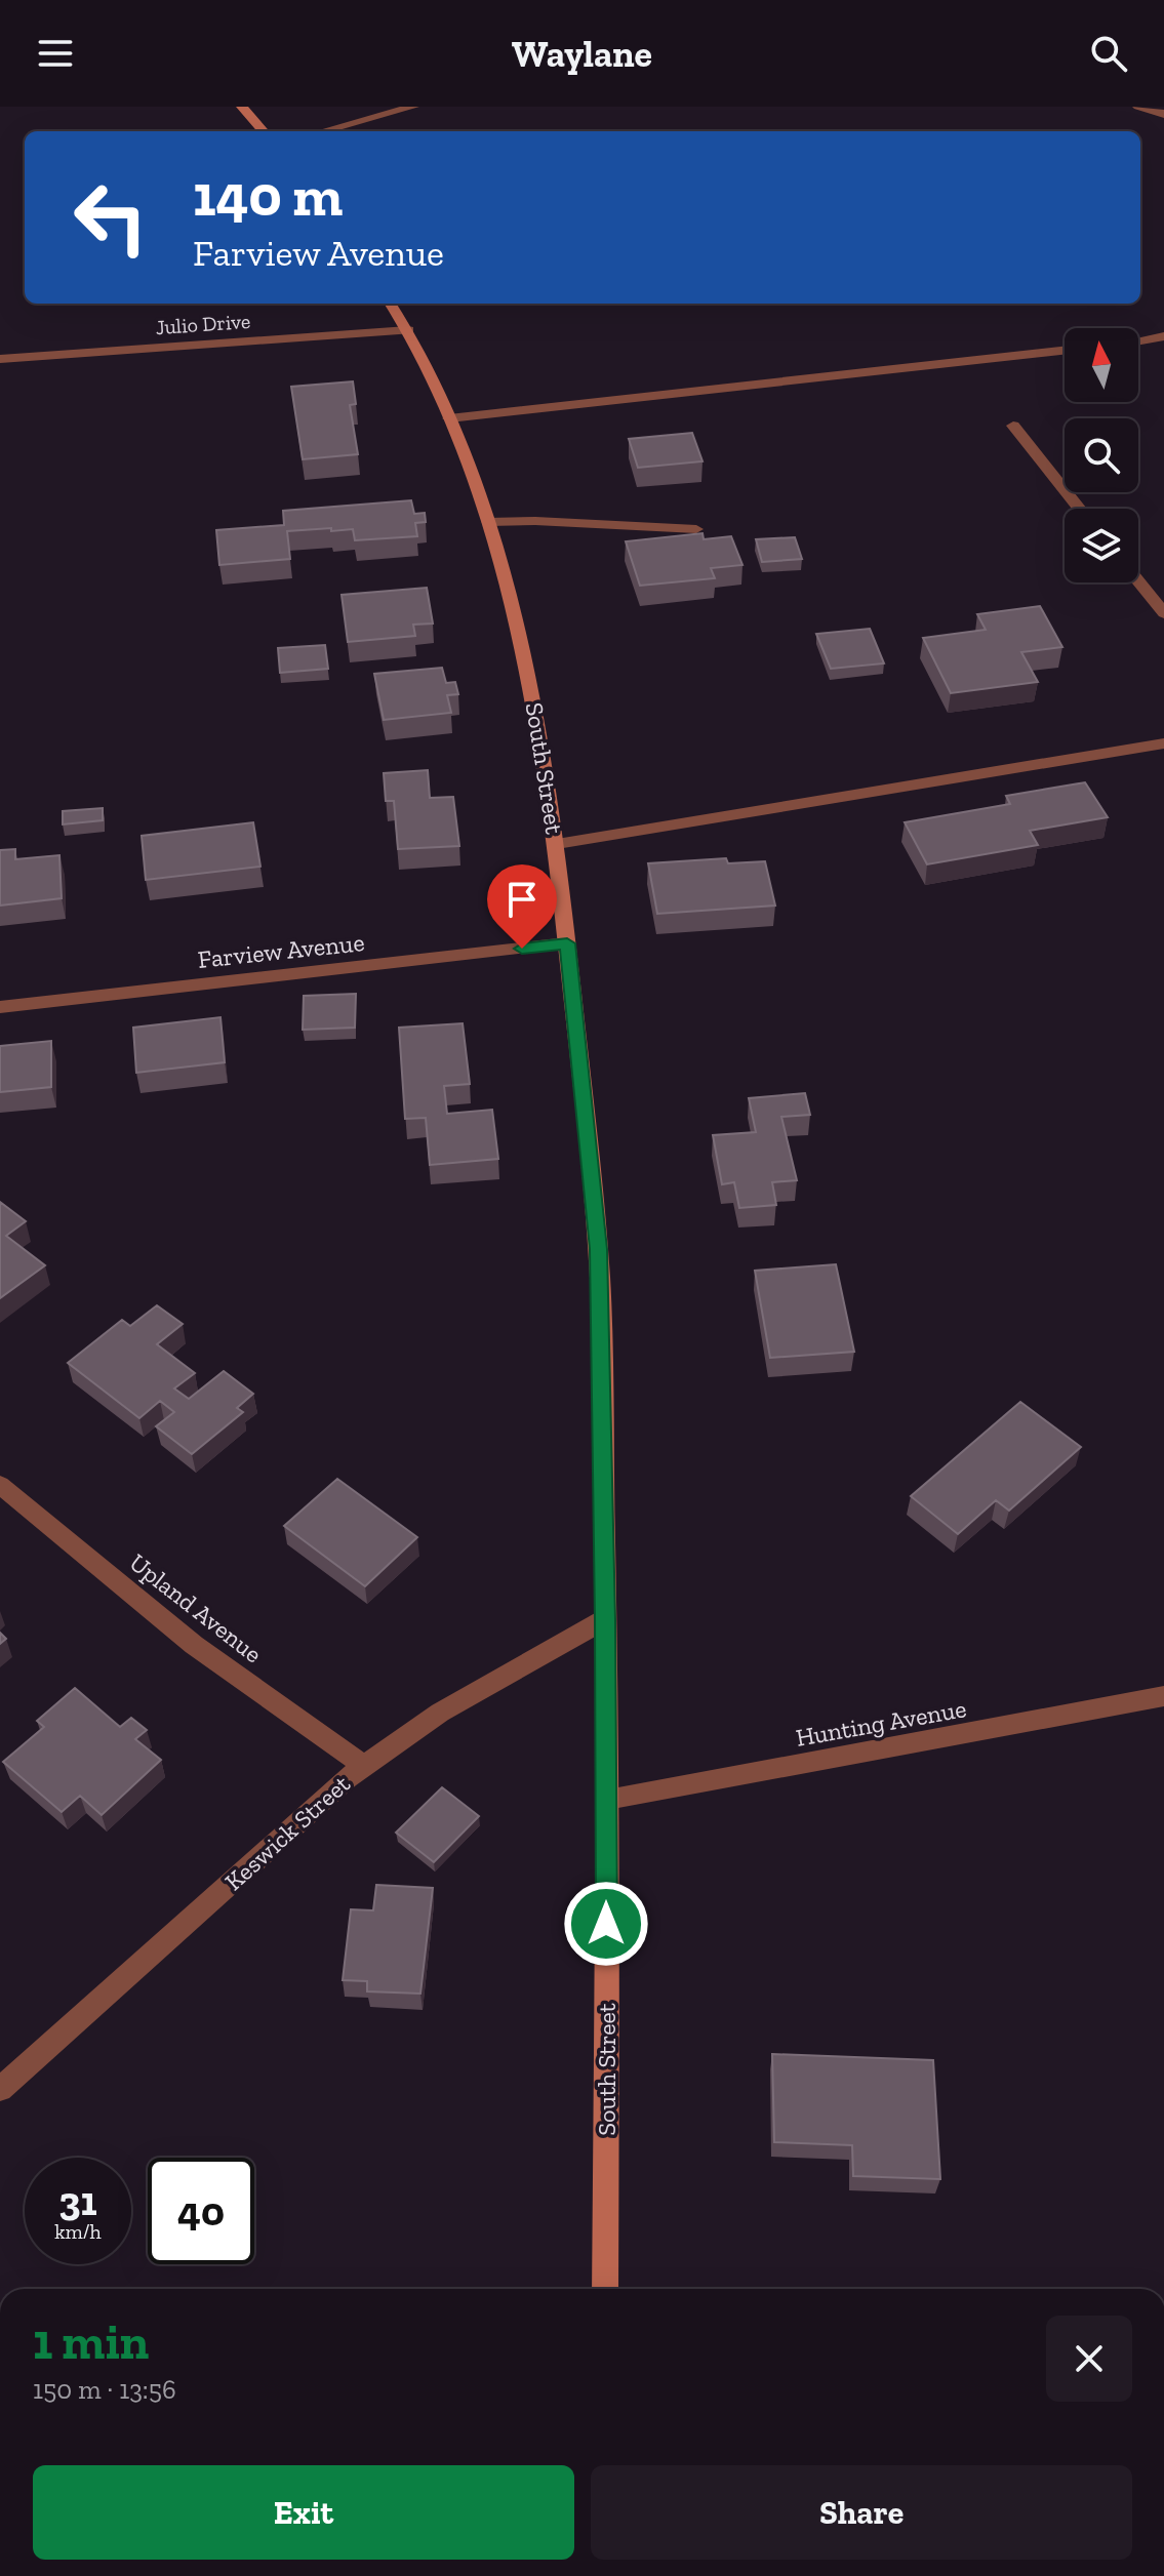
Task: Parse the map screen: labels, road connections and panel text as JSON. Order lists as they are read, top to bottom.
{
  "streets": {
    "street": [
      "Julio Drive",
      "South Street",
      "Farview Avenue",
      "Upland Avenue",
      "Hunting Avenue",
      "Keswick Street"
    ]
  },
  "crossings": [
    ["Julio Drive", "South Street"],
    ["South Street", "Farview Avenue"],
    ["South Street", "Hunting Avenue"],
    ["South Street", "Keswick Street"],
    ["Upland Avenue", "Keswick Street"]
  ],
  "north": "top",
  "page": {
    "header": "Waylane",
    "turn": ["140 m", "Farview Avenue"],
    "speed": "31 km/h",
    "limit": "40",
    "heading": ["1 min", "150 m · 13:56"],
    "buttons": ["Exit", "Share"]
  }
}
